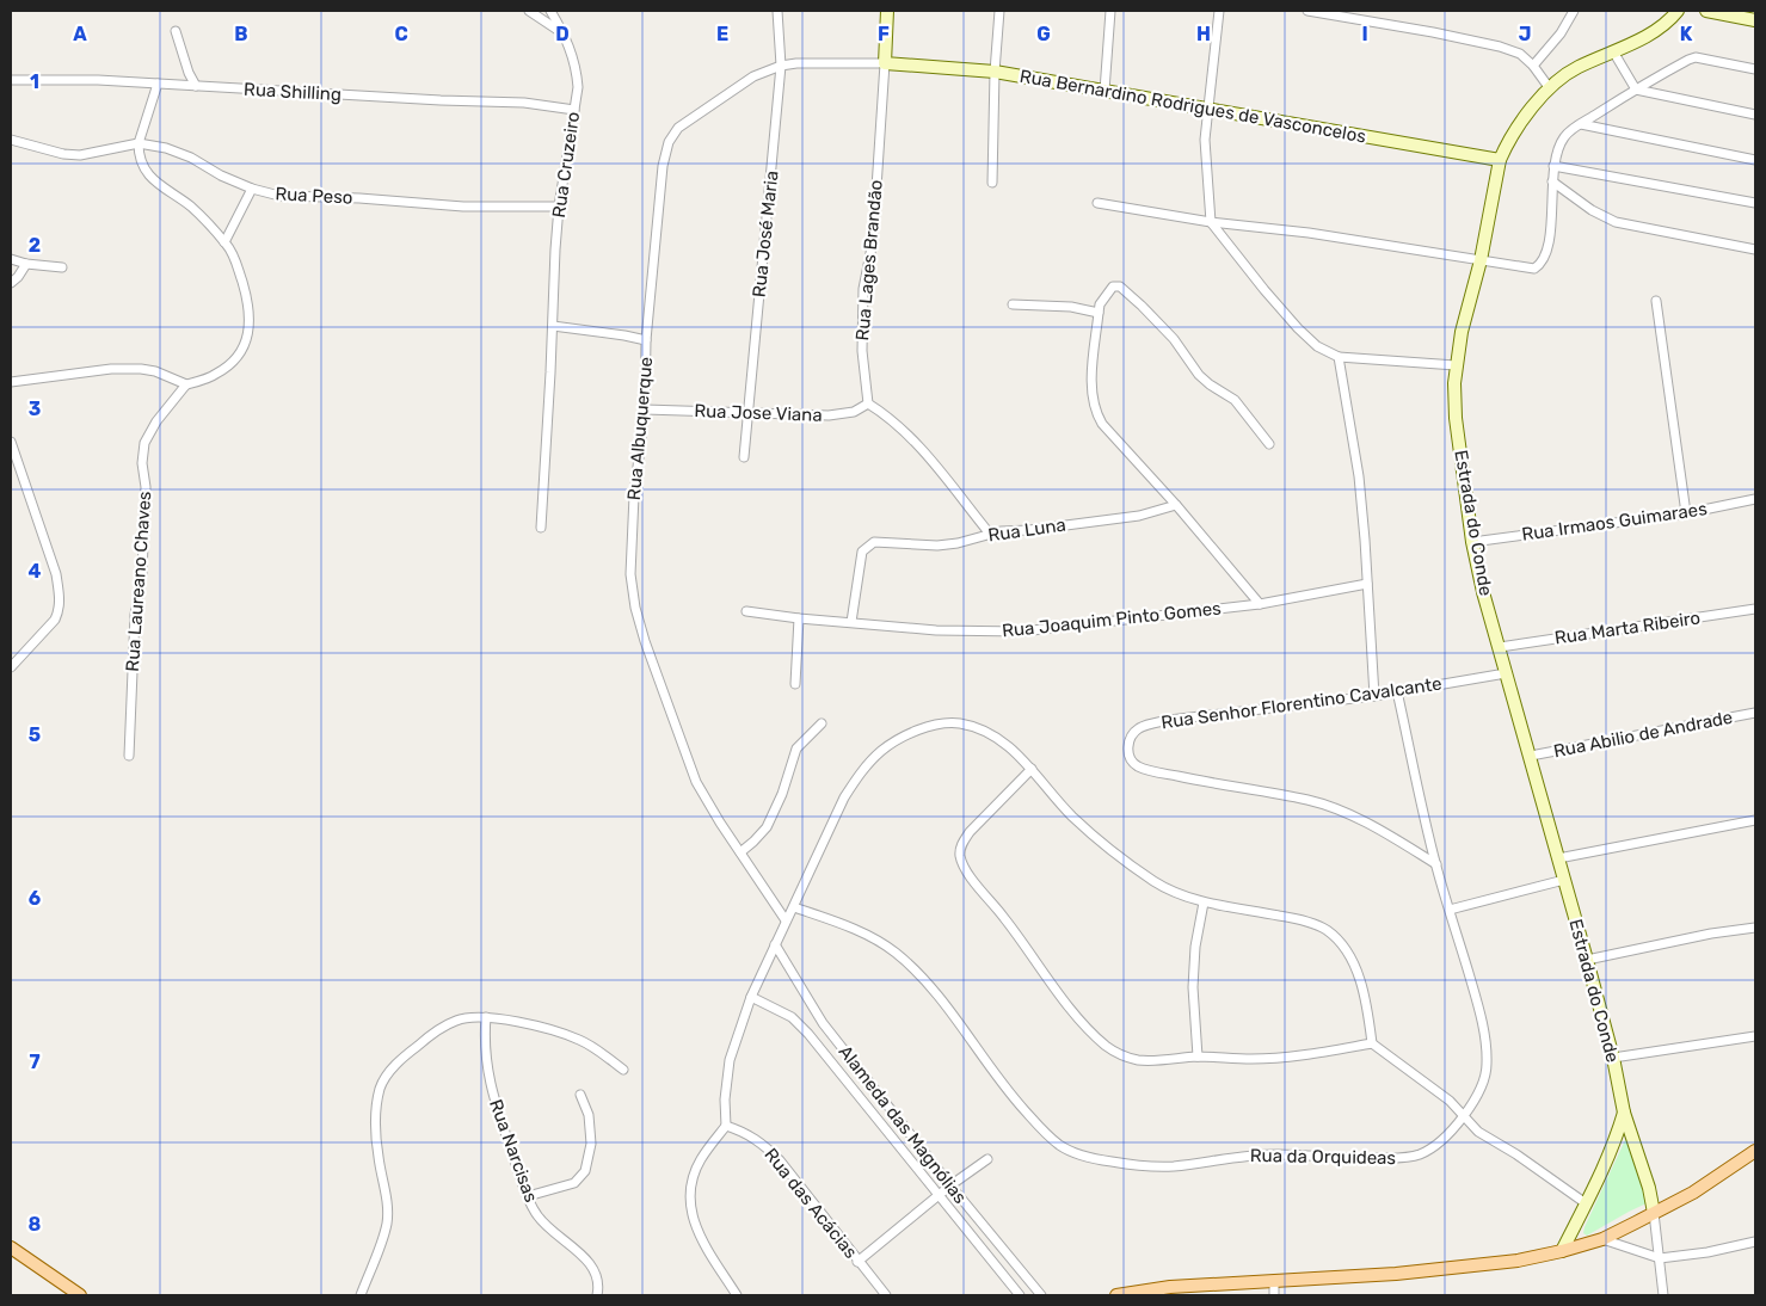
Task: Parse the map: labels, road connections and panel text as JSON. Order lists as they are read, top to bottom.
{
  "streets": {
    "street": [
      "Rua Shilling",
      "Rua Bernardino Rodrigues de Vasconcelos",
      "Rua Cruzeiro",
      "Rua Peso",
      "Rua José Maria",
      "Rua Lages Brandão",
      "Rua Jose Viana",
      "Rua Albuquerque",
      "Rua Irmaos Guimaraes",
      "Estrada do Conde",
      "Rua Luna",
      "Rua Laureano Chaves",
      "Rua Joaquim Pinto Gomes",
      "Rua Marta Ribeiro",
      "Rua Senhor Florentino Cavalcante",
      "Rua Abilio de Andrade",
      "Alameda das Magnólias",
      "Rua Narcisas",
      "Rua da Orquideas",
      "Rua das Acácias"
    ]
  },
  "crossings": [
    ["Rua Shilling", "Rua Cruzeiro"],
    ["Rua Bernardino Rodrigues de Vasconcelos", "Rua Lages Brandão"],
    ["Rua Bernardino Rodrigues de Vasconcelos", "Rua Albuquerque"],
    ["Rua Bernardino Rodrigues de Vasconcelos", "Estrada do Conde"],
    ["Rua Cruzeiro", "Rua Peso"],
    ["Rua José Maria", "Rua Jose Viana"],
    ["Rua José Maria", "Rua Albuquerque"],
    ["Rua Lages Brandão", "Rua Jose Viana"],
    ["Rua Lages Brandão", "Rua Albuquerque"],
    ["Rua Jose Viana", "Rua Albuquerque"],
    ["Rua Irmaos Guimaraes", "Estrada do Conde"],
    ["Estrada do Conde", "Rua Marta Ribeiro"],
    ["Estrada do Conde", "Rua Senhor Florentino Cavalcante"],
    ["Estrada do Conde", "Rua Abilio de Andrade"],
    ["Rua Luna", "Rua Joaquim Pinto Gomes"],
    ["Rua Senhor Florentino Cavalcante", "Rua da Orquideas"]
  ],
  "grid": {
    "columns": [
      "A",
      "B",
      "C",
      "D",
      "E",
      "F",
      "G",
      "H",
      "I",
      "J",
      "K"
    ],
    "rows": [
      "1",
      "2",
      "3",
      "4",
      "5",
      "6",
      "7",
      "8"
    ]
  }
}
